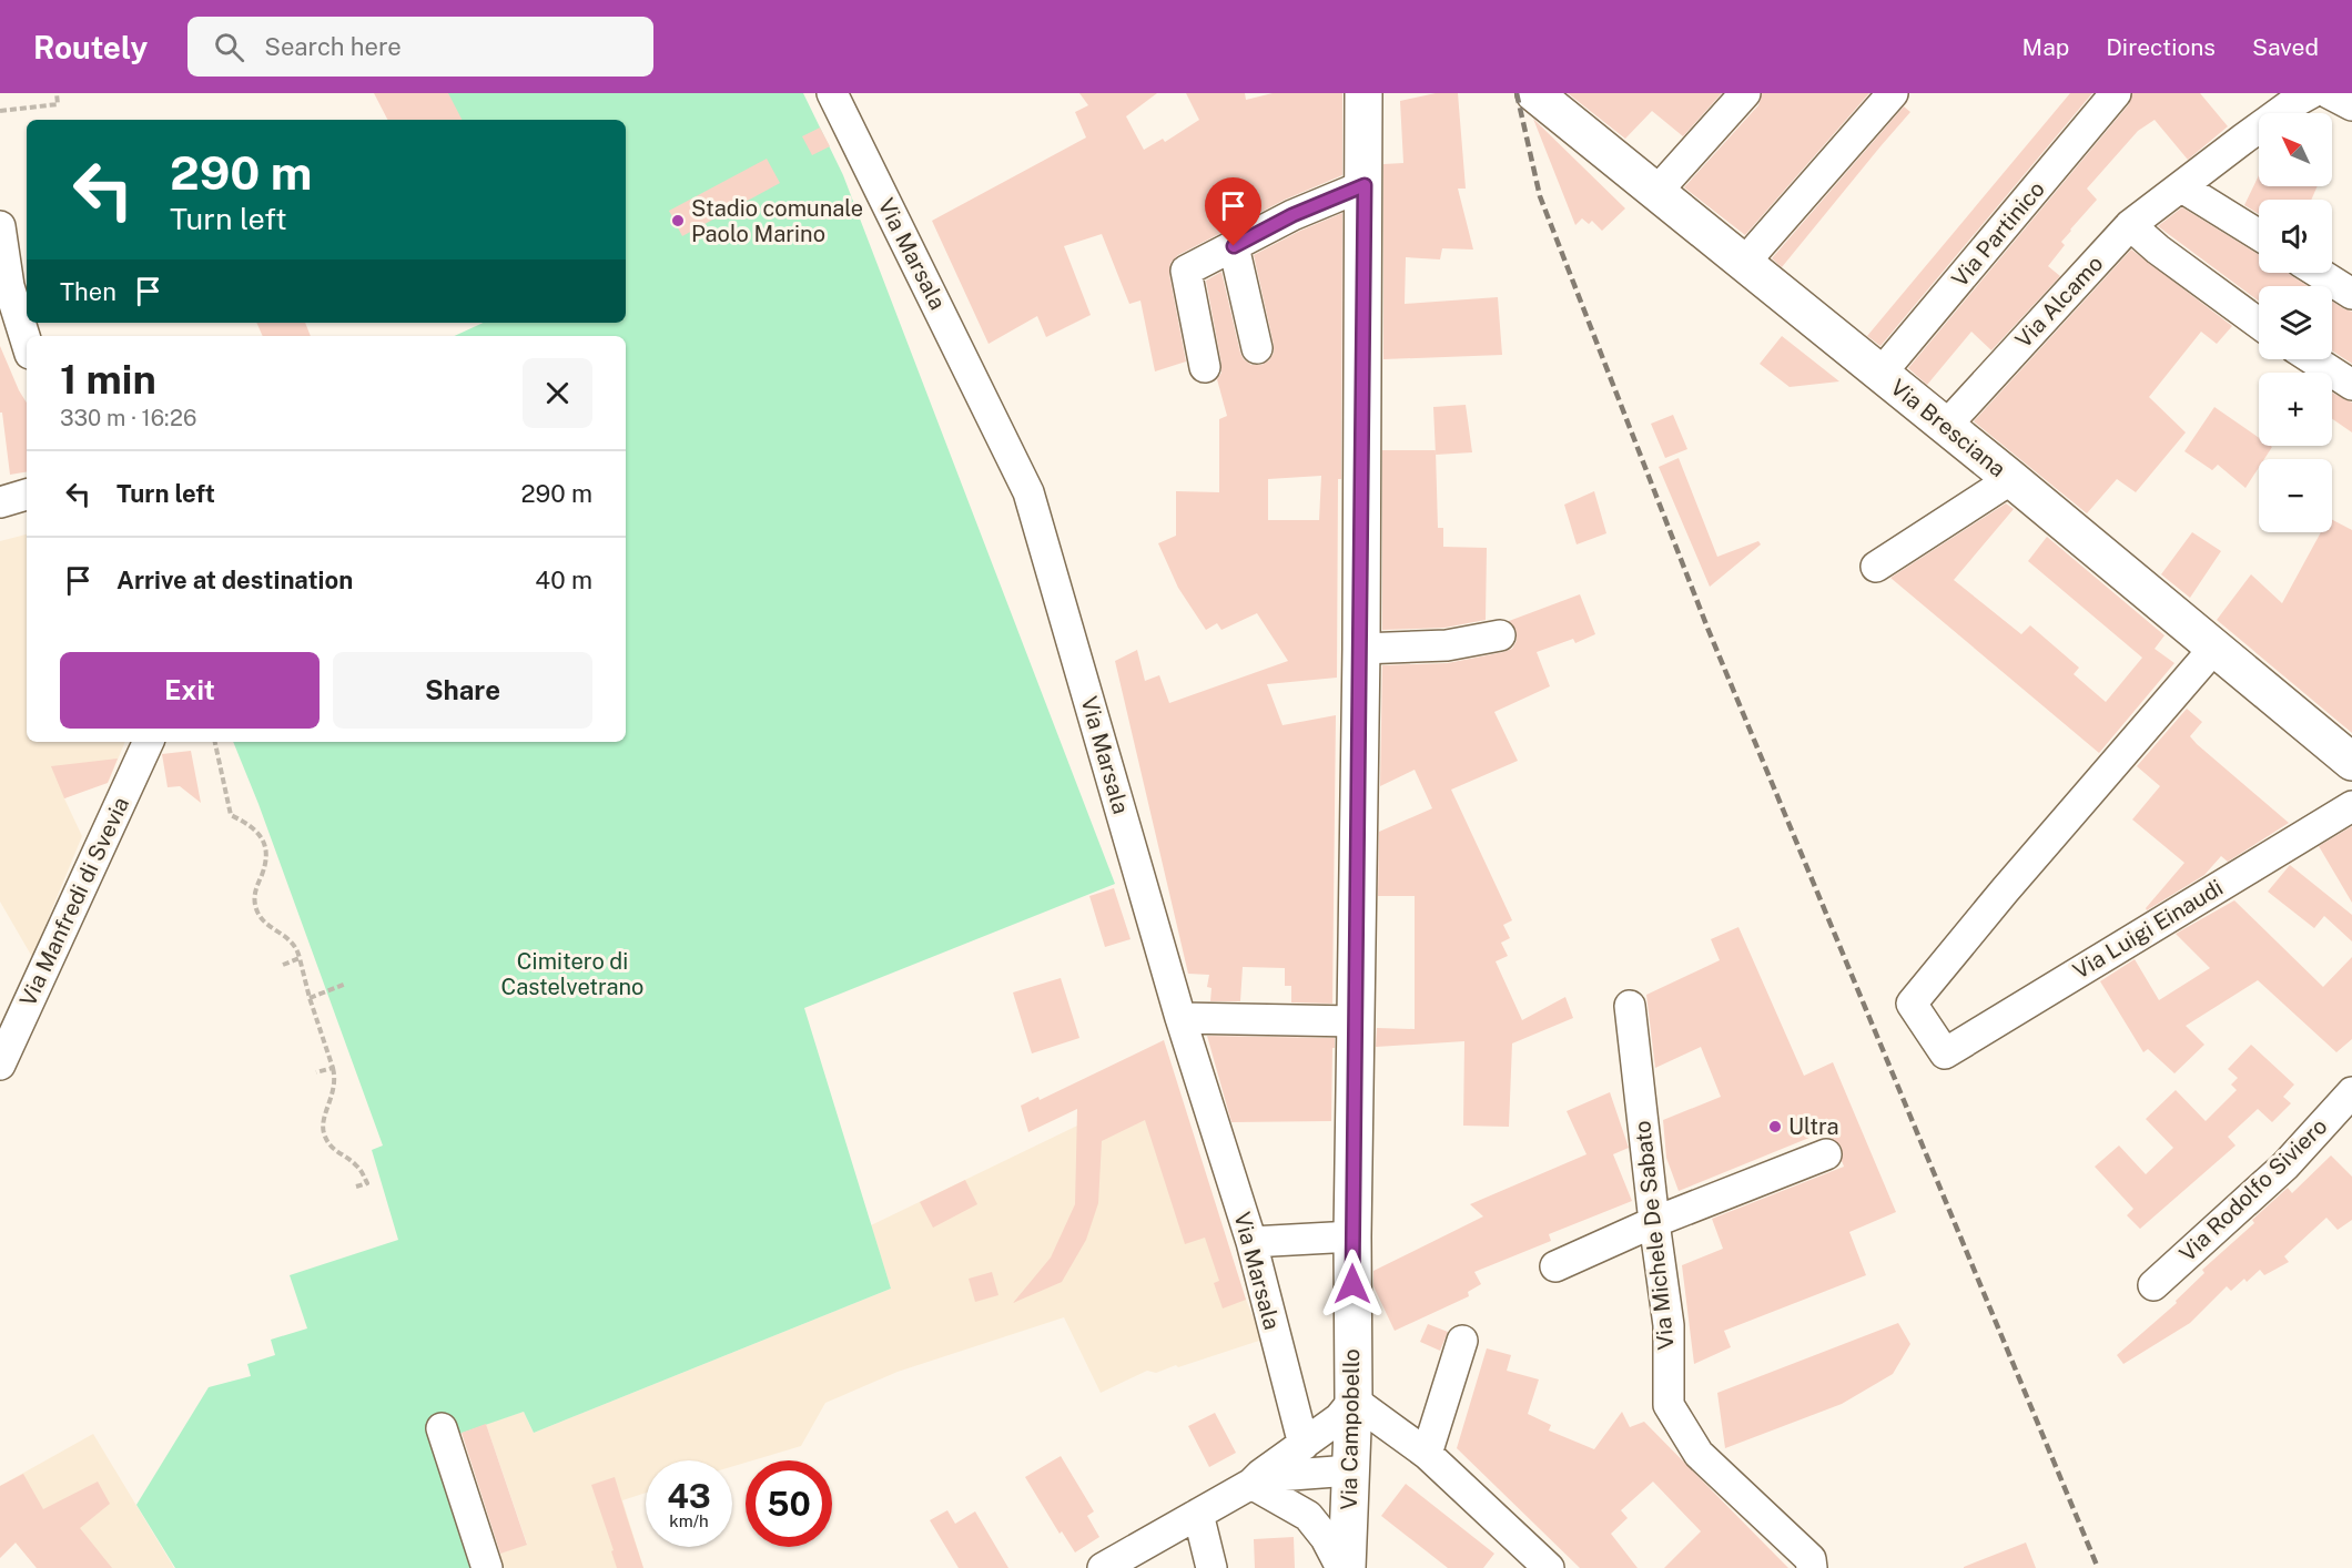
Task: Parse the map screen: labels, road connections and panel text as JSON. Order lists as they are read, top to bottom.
{
  "streets": {
    "main road": ["Via Bresciana", "Via Campobello"],
    "street": [
      "Via Partinico",
      "Via Marsala",
      "Via Alcamo",
      "Via Manfredi di Svevia",
      "Via Luigi Einaudi",
      "Via Rodolfo Siviero",
      "Via Michele De Sabato"
    ]
  },
  "crossings": [
    ["Via Partinico", "Via Bresciana"],
    ["Via Alcamo", "Via Bresciana"],
    ["Via Bresciana", "Via Luigi Einaudi"]
  ],
  "parks": ["Cimitero di Castelvetrano"],
  "places": ["Stadio comunale Paolo Marino", "Ultra"],
  "north": "top left",
  "page": {
    "header": "Routely",
    "search": "Search here",
    "nav": ["Map", "Directions", "Saved"],
    "map_buttons": ["+", "−"],
    "turn": ["290 m", "Turn left"],
    "then": "Then",
    "heading": ["1 min", "330 m · 16:26"],
    "list": [
      {
        "name": "Turn left",
        "value": "290 m"
      },
      {
        "name": "Arrive at destination",
        "value": "40 m"
      }
    ],
    "buttons": ["Exit", "Share"],
    "speed": "43 km/h",
    "limit": "50"
  }
}
